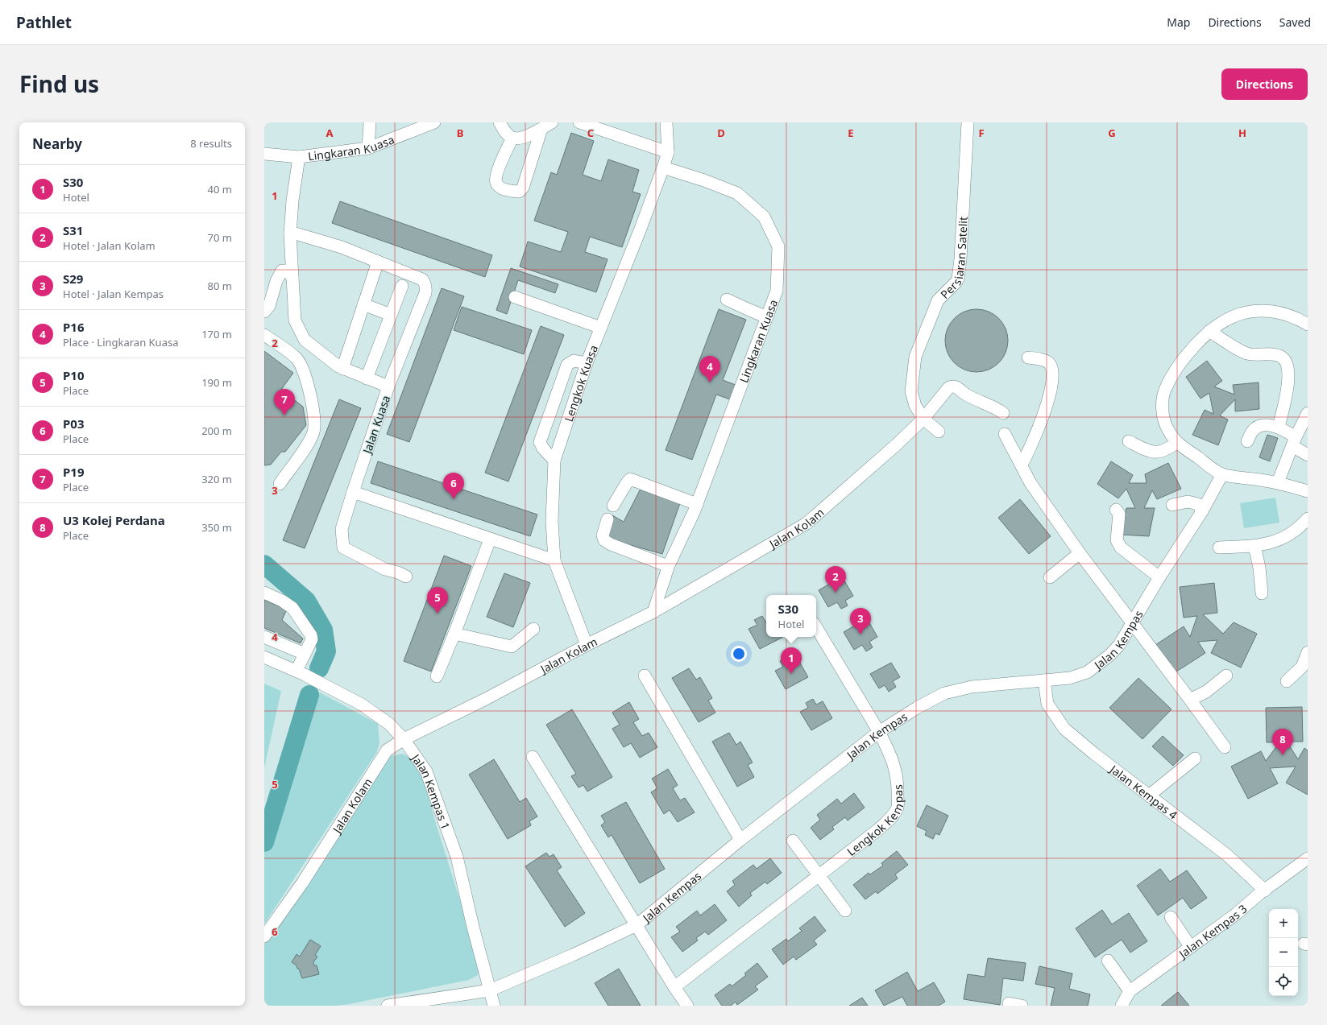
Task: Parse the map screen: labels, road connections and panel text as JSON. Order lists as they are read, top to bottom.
{
  "streets": {
    "street": [
      "Lingkaran Kuasa",
      "Persiaran Satelit",
      "Lengkok Kuasa",
      "Jalan Kuasa",
      "Jalan Kolam",
      "Jalan Kempas",
      "Jalan Kempas 1",
      "Jalan Kempas 4",
      "Lengkok Kempas",
      "Jalan Kempas 3"
    ]
  },
  "crossings": [
    ["Lingkaran Kuasa", "Lengkok Kuasa"],
    ["Lingkaran Kuasa", "Jalan Kuasa"],
    ["Lingkaran Kuasa", "Jalan Kolam"],
    ["Persiaran Satelit", "Jalan Kolam"],
    ["Lengkok Kuasa", "Jalan Kolam"],
    ["Jalan Kolam", "Jalan Kempas 1"],
    ["Jalan Kempas", "Jalan Kempas 1"],
    ["Jalan Kempas", "Jalan Kempas 4"],
    ["Jalan Kempas", "Lengkok Kempas"],
    ["Jalan Kempas 4", "Jalan Kempas 3"]
  ],
  "page": {
    "header": "Pathlet",
    "nav": ["Map", "Directions", "Saved"],
    "title": "Find us",
    "buttons": "Directions",
    "heading": ["Nearby", "8 results"],
    "list": [
      {
        "mark": "1",
        "name": "S30",
        "note": "Hotel",
        "value": "40 m"
      },
      {
        "mark": "2",
        "name": "S31",
        "note": "Hotel · Jalan Kolam",
        "value": "70 m"
      },
      {
        "mark": "3",
        "name": "S29",
        "note": "Hotel · Jalan Kempas",
        "value": "80 m"
      },
      {
        "mark": "4",
        "name": "P16",
        "note": "Place · Lingkaran Kuasa",
        "value": "170 m"
      },
      {
        "mark": "5",
        "name": "P10",
        "note": "Place",
        "value": "190 m"
      },
      {
        "mark": "6",
        "name": "P03",
        "note": "Place",
        "value": "200 m"
      },
      {
        "mark": "7",
        "name": "P19",
        "note": "Place",
        "value": "320 m"
      },
      {
        "mark": "8",
        "name": "U3 Kolej Perdana",
        "note": "Place",
        "value": "350 m"
      }
    ],
    "pins": [
      "4",
      "7",
      "6",
      "2",
      "5",
      "3",
      "1",
      "8"
    ],
    "popup": ["S30", "Hotel"],
    "map_buttons": ["+", "−"]
  },
  "grid": {
    "columns": [
      "A",
      "B",
      "C",
      "D",
      "E",
      "F",
      "G",
      "H"
    ],
    "rows": [
      "1",
      "2",
      "3",
      "4",
      "5",
      "6"
    ]
  }
}
